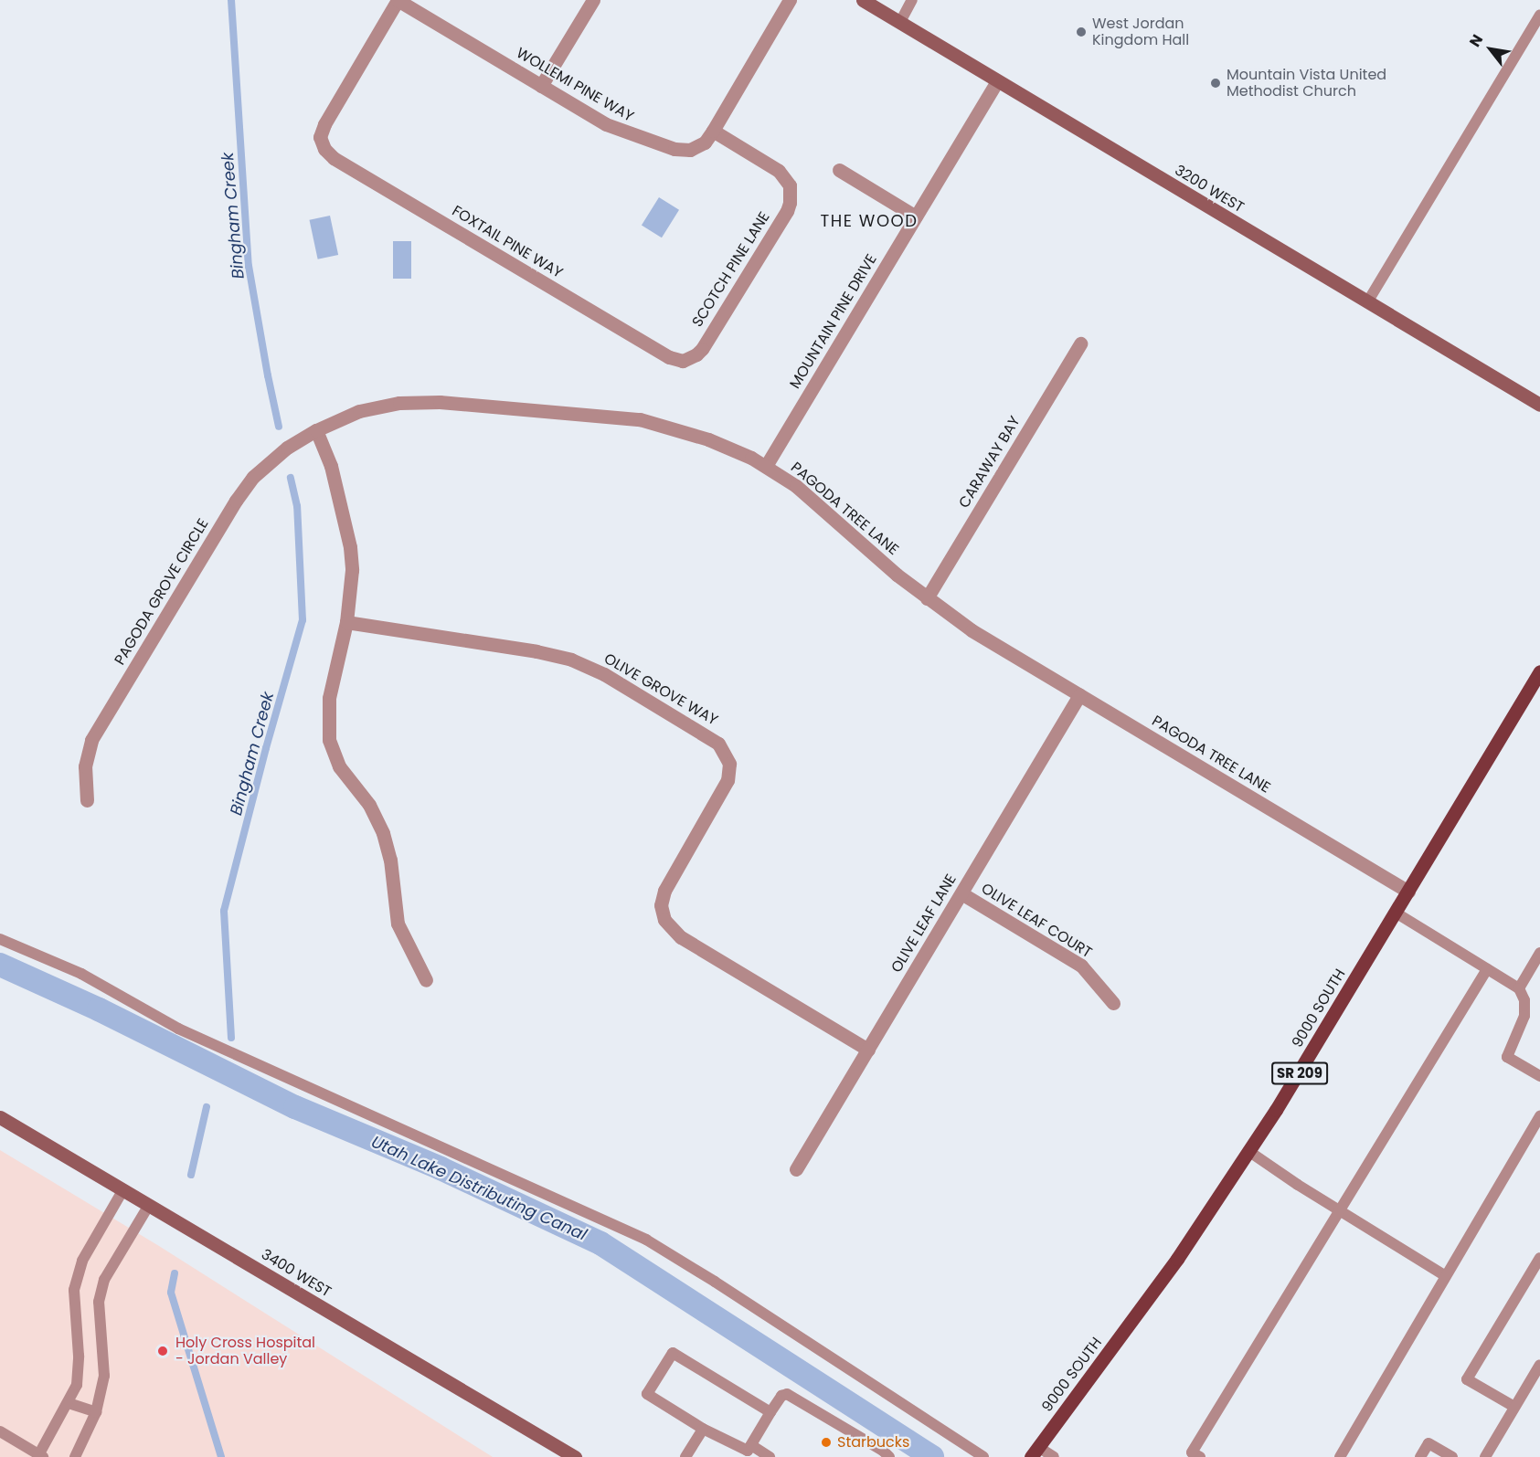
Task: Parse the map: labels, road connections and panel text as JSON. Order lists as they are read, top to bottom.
{
  "streets": {
    "main road": ["9000 SOUTH", "SR 209"],
    "street": [
      "WOLLEMI PINE WAY",
      "3200 WEST",
      "FOXTAIL PINE WAY",
      "SCOTCH PINE LANE",
      "MOUNTAIN PINE DRIVE",
      "CARAWAY BAY",
      "PAGODA TREE LANE",
      "PAGODA GROVE CIRCLE",
      "OLIVE GROVE WAY",
      "OLIVE LEAF COURT",
      "OLIVE LEAF LANE",
      "3400 WEST"
    ]
  },
  "crossings": [
    ["WOLLEMI PINE WAY", "FOXTAIL PINE WAY"],
    ["WOLLEMI PINE WAY", "SCOTCH PINE LANE"],
    ["3200 WEST", "MOUNTAIN PINE DRIVE"],
    ["FOXTAIL PINE WAY", "SCOTCH PINE LANE"],
    ["MOUNTAIN PINE DRIVE", "PAGODA TREE LANE"],
    ["CARAWAY BAY", "PAGODA TREE LANE"],
    ["PAGODA TREE LANE", "PAGODA GROVE CIRCLE"],
    ["PAGODA TREE LANE", "OLIVE LEAF LANE"],
    ["PAGODA TREE LANE", "9000 SOUTH"],
    ["OLIVE GROVE WAY", "OLIVE LEAF LANE"],
    ["OLIVE LEAF COURT", "OLIVE LEAF LANE"]
  ],
  "districts": ["THE WOOD"],
  "water": ["Bingham Creek", "Utah Lake Distributing Canal"],
  "places": [
    "West Jordan Kingdom Hall",
    "Mountain Vista United Methodist Church",
    "Holy Cross Hospital - Jordan Valley",
    "Starbucks"
  ],
  "north": "top left"
}
